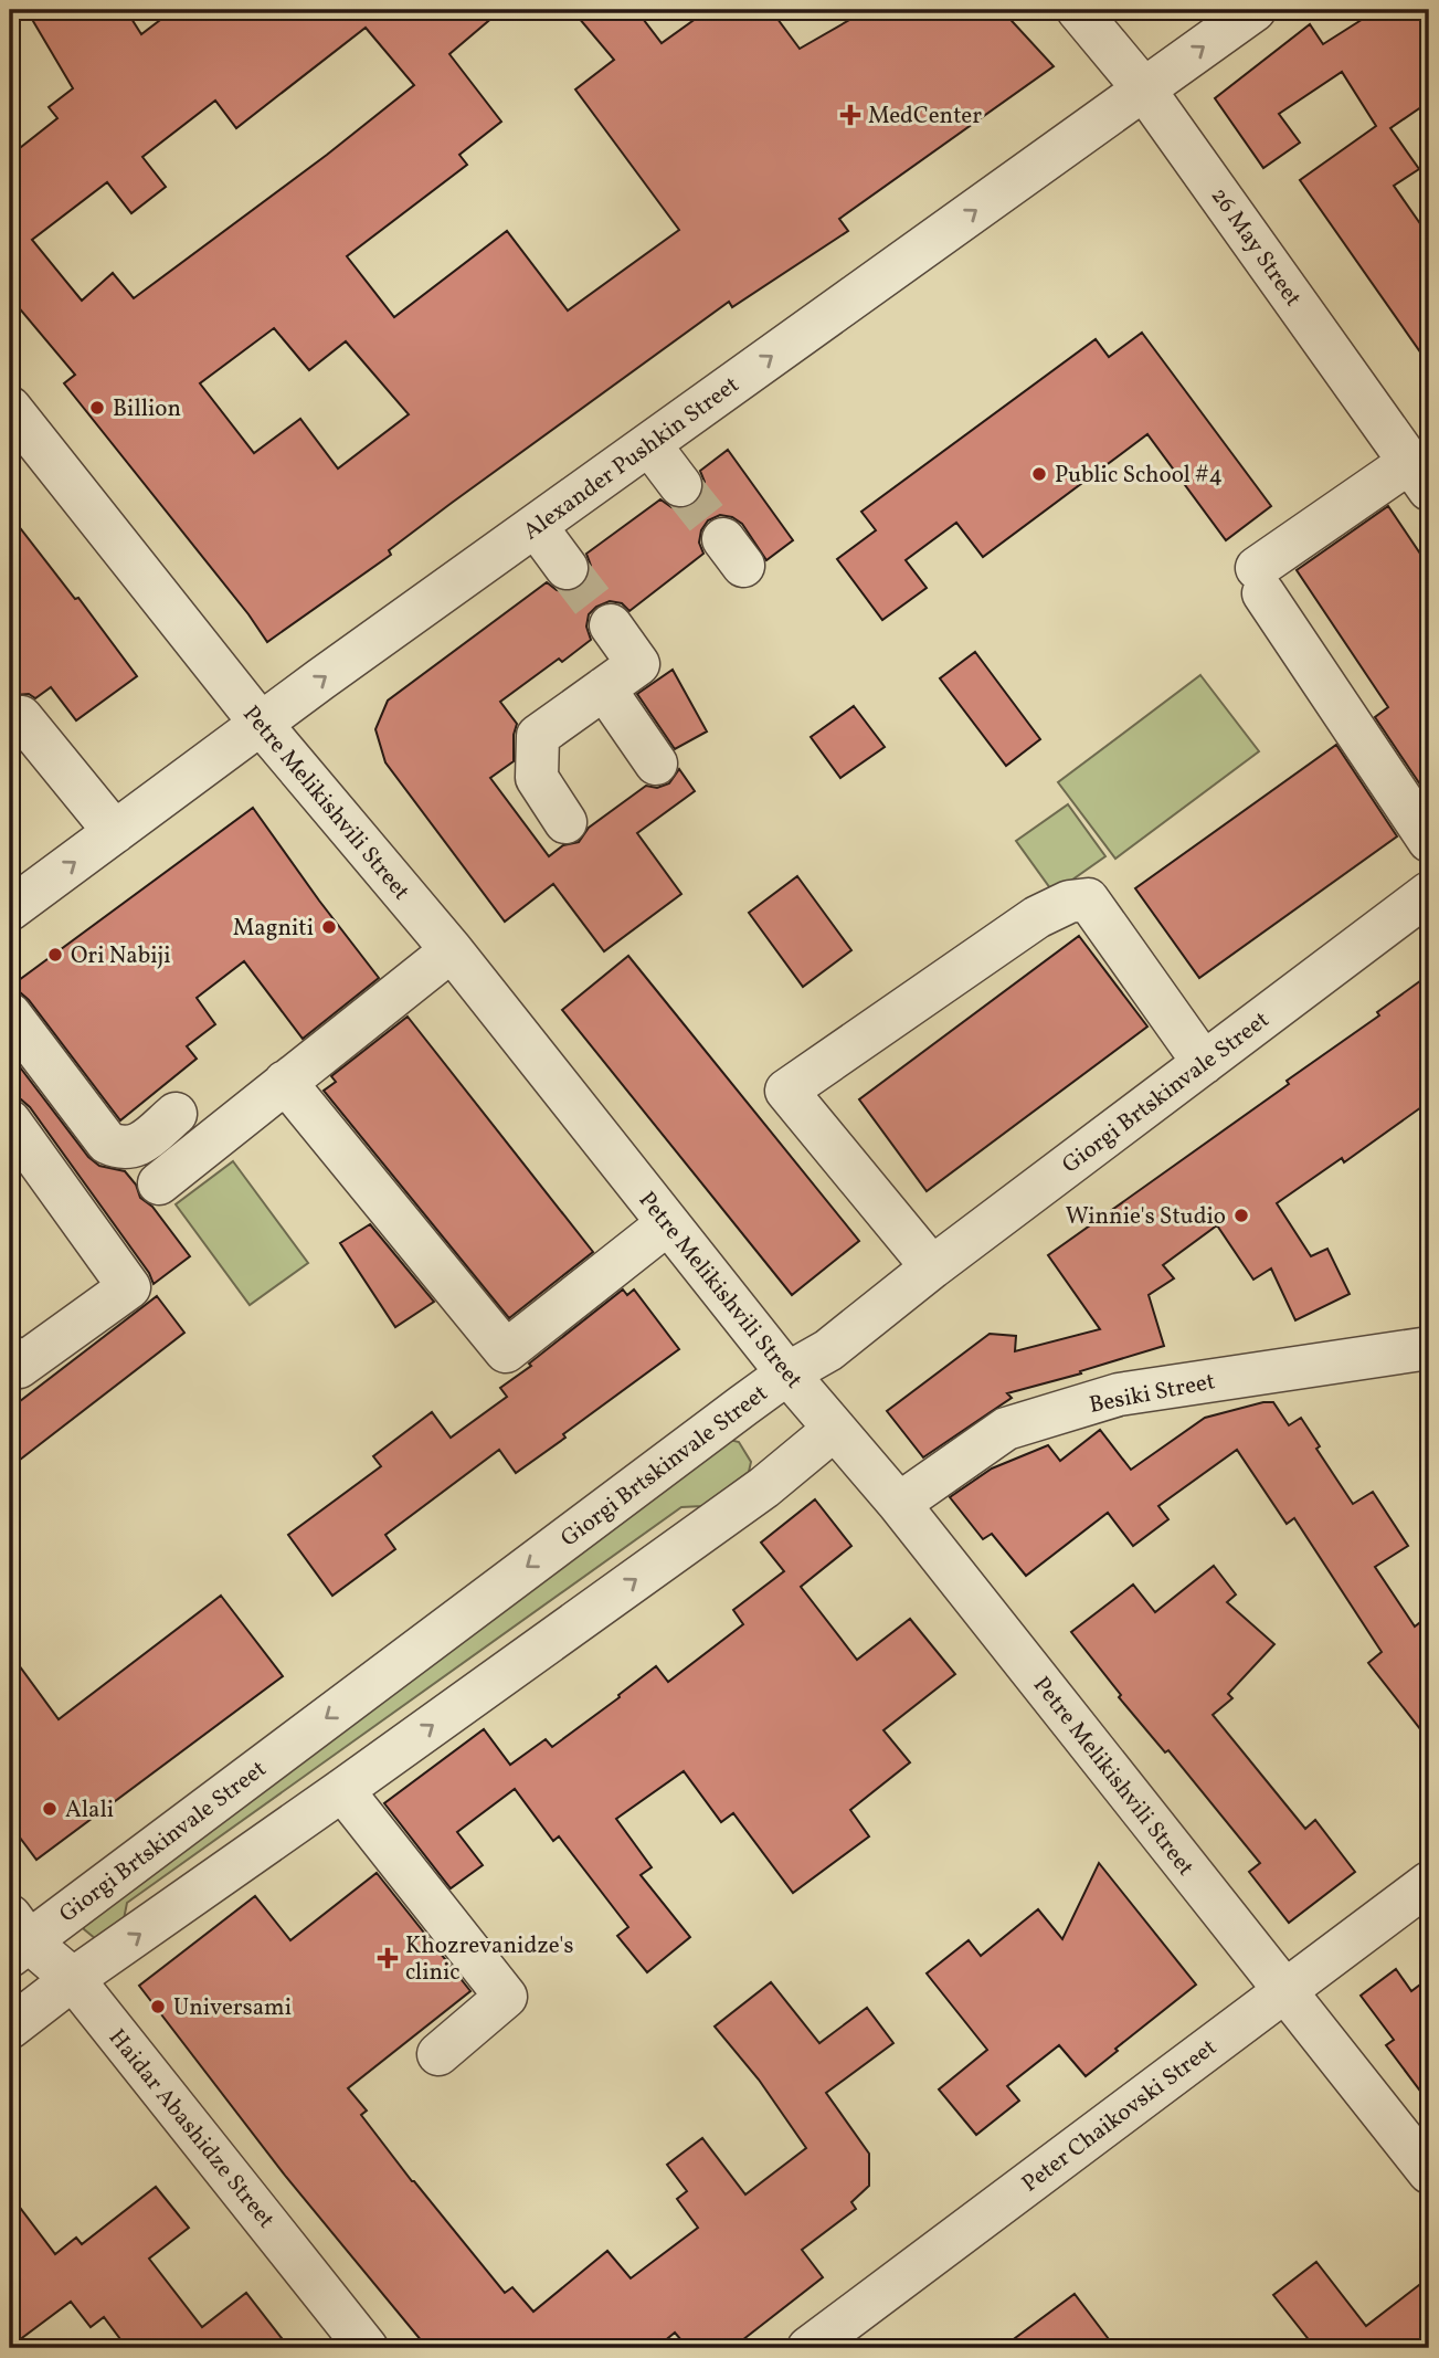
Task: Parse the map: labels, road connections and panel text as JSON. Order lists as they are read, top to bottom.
{
  "streets": {
    "street": [
      "26 May Street",
      "Alexander Pushkin Street",
      "Petre Melikishvili Street",
      "Giorgi Brtskinvale Street",
      "Besiki Street",
      "Peter Chaikovski Street",
      "Haidar Abashidze Street"
    ]
  },
  "crossings": [
    ["26 May Street", "Alexander Pushkin Street"],
    ["Alexander Pushkin Street", "Petre Melikishvili Street"],
    ["Petre Melikishvili Street", "Giorgi Brtskinvale Street"],
    ["Petre Melikishvili Street", "Besiki Street"],
    ["Petre Melikishvili Street", "Peter Chaikovski Street"],
    ["Giorgi Brtskinvale Street", "Haidar Abashidze Street"]
  ],
  "one_way": ["Alexander Pushkin Street"],
  "places": {
    "health": ["MedCenter", "Khozrevanidze's clinic"],
    "other": [
      "Billion",
      "Public School #4",
      "Magniti",
      "Ori Nabiji",
      "Winnie's Studio",
      "Alali",
      "Universami"
    ]
  }
}
